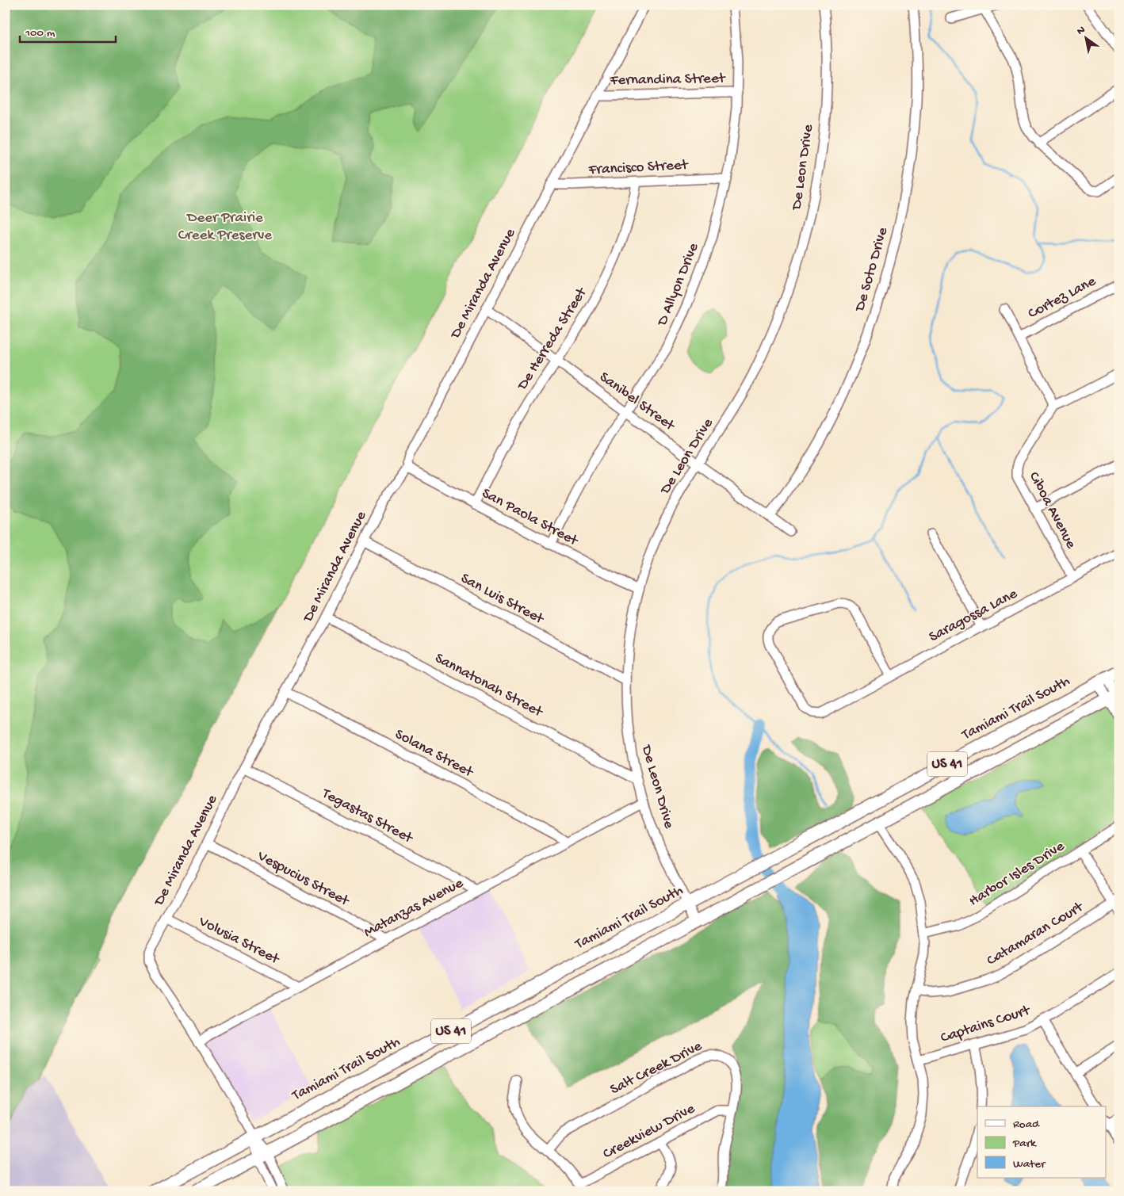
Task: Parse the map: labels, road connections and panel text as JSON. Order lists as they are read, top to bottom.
{
  "streets": {
    "main road": ["Tamiami Trail South", "US 41"],
    "street": [
      "Fernandina Street",
      "De Leon Drive",
      "Francisco Street",
      "De Soto Drive",
      "De Miranda Avenue",
      "D Allyon Drive",
      "Cortez Lane",
      "De Herreda Street",
      "Sanibel Street",
      "Ciboa Avenue",
      "San Paola Street",
      "San Luis Street",
      "Saragossa Lane",
      "Sannatonah Street",
      "Solana Street",
      "Tegastas Street",
      "Harbor Isles Drive",
      "Vespucius Street",
      "Matanzas Avenue",
      "Catamaran Court",
      "Volusia Street",
      "Captains Court",
      "Salt Creek Drive",
      "Creekview Drive"
    ]
  },
  "crossings": [
    ["Fernandina Street", "De Miranda Avenue"],
    ["Fernandina Street", "D Allyon Drive"],
    ["De Leon Drive", "Sanibel Street"],
    ["De Leon Drive", "San Paola Street"],
    ["De Leon Drive", "San Luis Street"],
    ["De Leon Drive", "Sannatonah Street"],
    ["De Leon Drive", "Tamiami Trail South"],
    ["De Leon Drive", "US 41"],
    ["De Leon Drive", "Matanzas Avenue"],
    ["Francisco Street", "De Miranda Avenue"],
    ["Francisco Street", "D Allyon Drive"],
    ["Francisco Street", "De Herreda Street"],
    ["De Soto Drive", "Sanibel Street"],
    ["De Miranda Avenue", "Sanibel Street"],
    ["De Miranda Avenue", "San Paola Street"],
    ["De Miranda Avenue", "San Luis Street"],
    ["De Miranda Avenue", "Sannatonah Street"],
    ["De Miranda Avenue", "Tamiami Trail South"],
    ["De Miranda Avenue", "Solana Street"],
    ["De Miranda Avenue", "US 41"],
    ["De Miranda Avenue", "Tegastas Street"],
    ["De Miranda Avenue", "Vespucius Street"],
    ["De Miranda Avenue", "Matanzas Avenue"],
    ["De Miranda Avenue", "Volusia Street"],
    ["D Allyon Drive", "Sanibel Street"],
    ["D Allyon Drive", "San Paola Street"],
    ["De Herreda Street", "Sanibel Street"],
    ["De Herreda Street", "San Paola Street"],
    ["Ciboa Avenue", "Saragossa Lane"],
    ["Solana Street", "Matanzas Avenue"],
    ["Tegastas Street", "Matanzas Avenue"],
    ["Vespucius Street", "Matanzas Avenue"],
    ["Matanzas Avenue", "Volusia Street"],
    ["Salt Creek Drive", "Creekview Drive"]
  ],
  "parks": ["Deer Prairie Creek Preserve"],
  "legend": ["Road", "Park", "Water"],
  "scale_bar": "100 m",
  "north": "top left"
}
